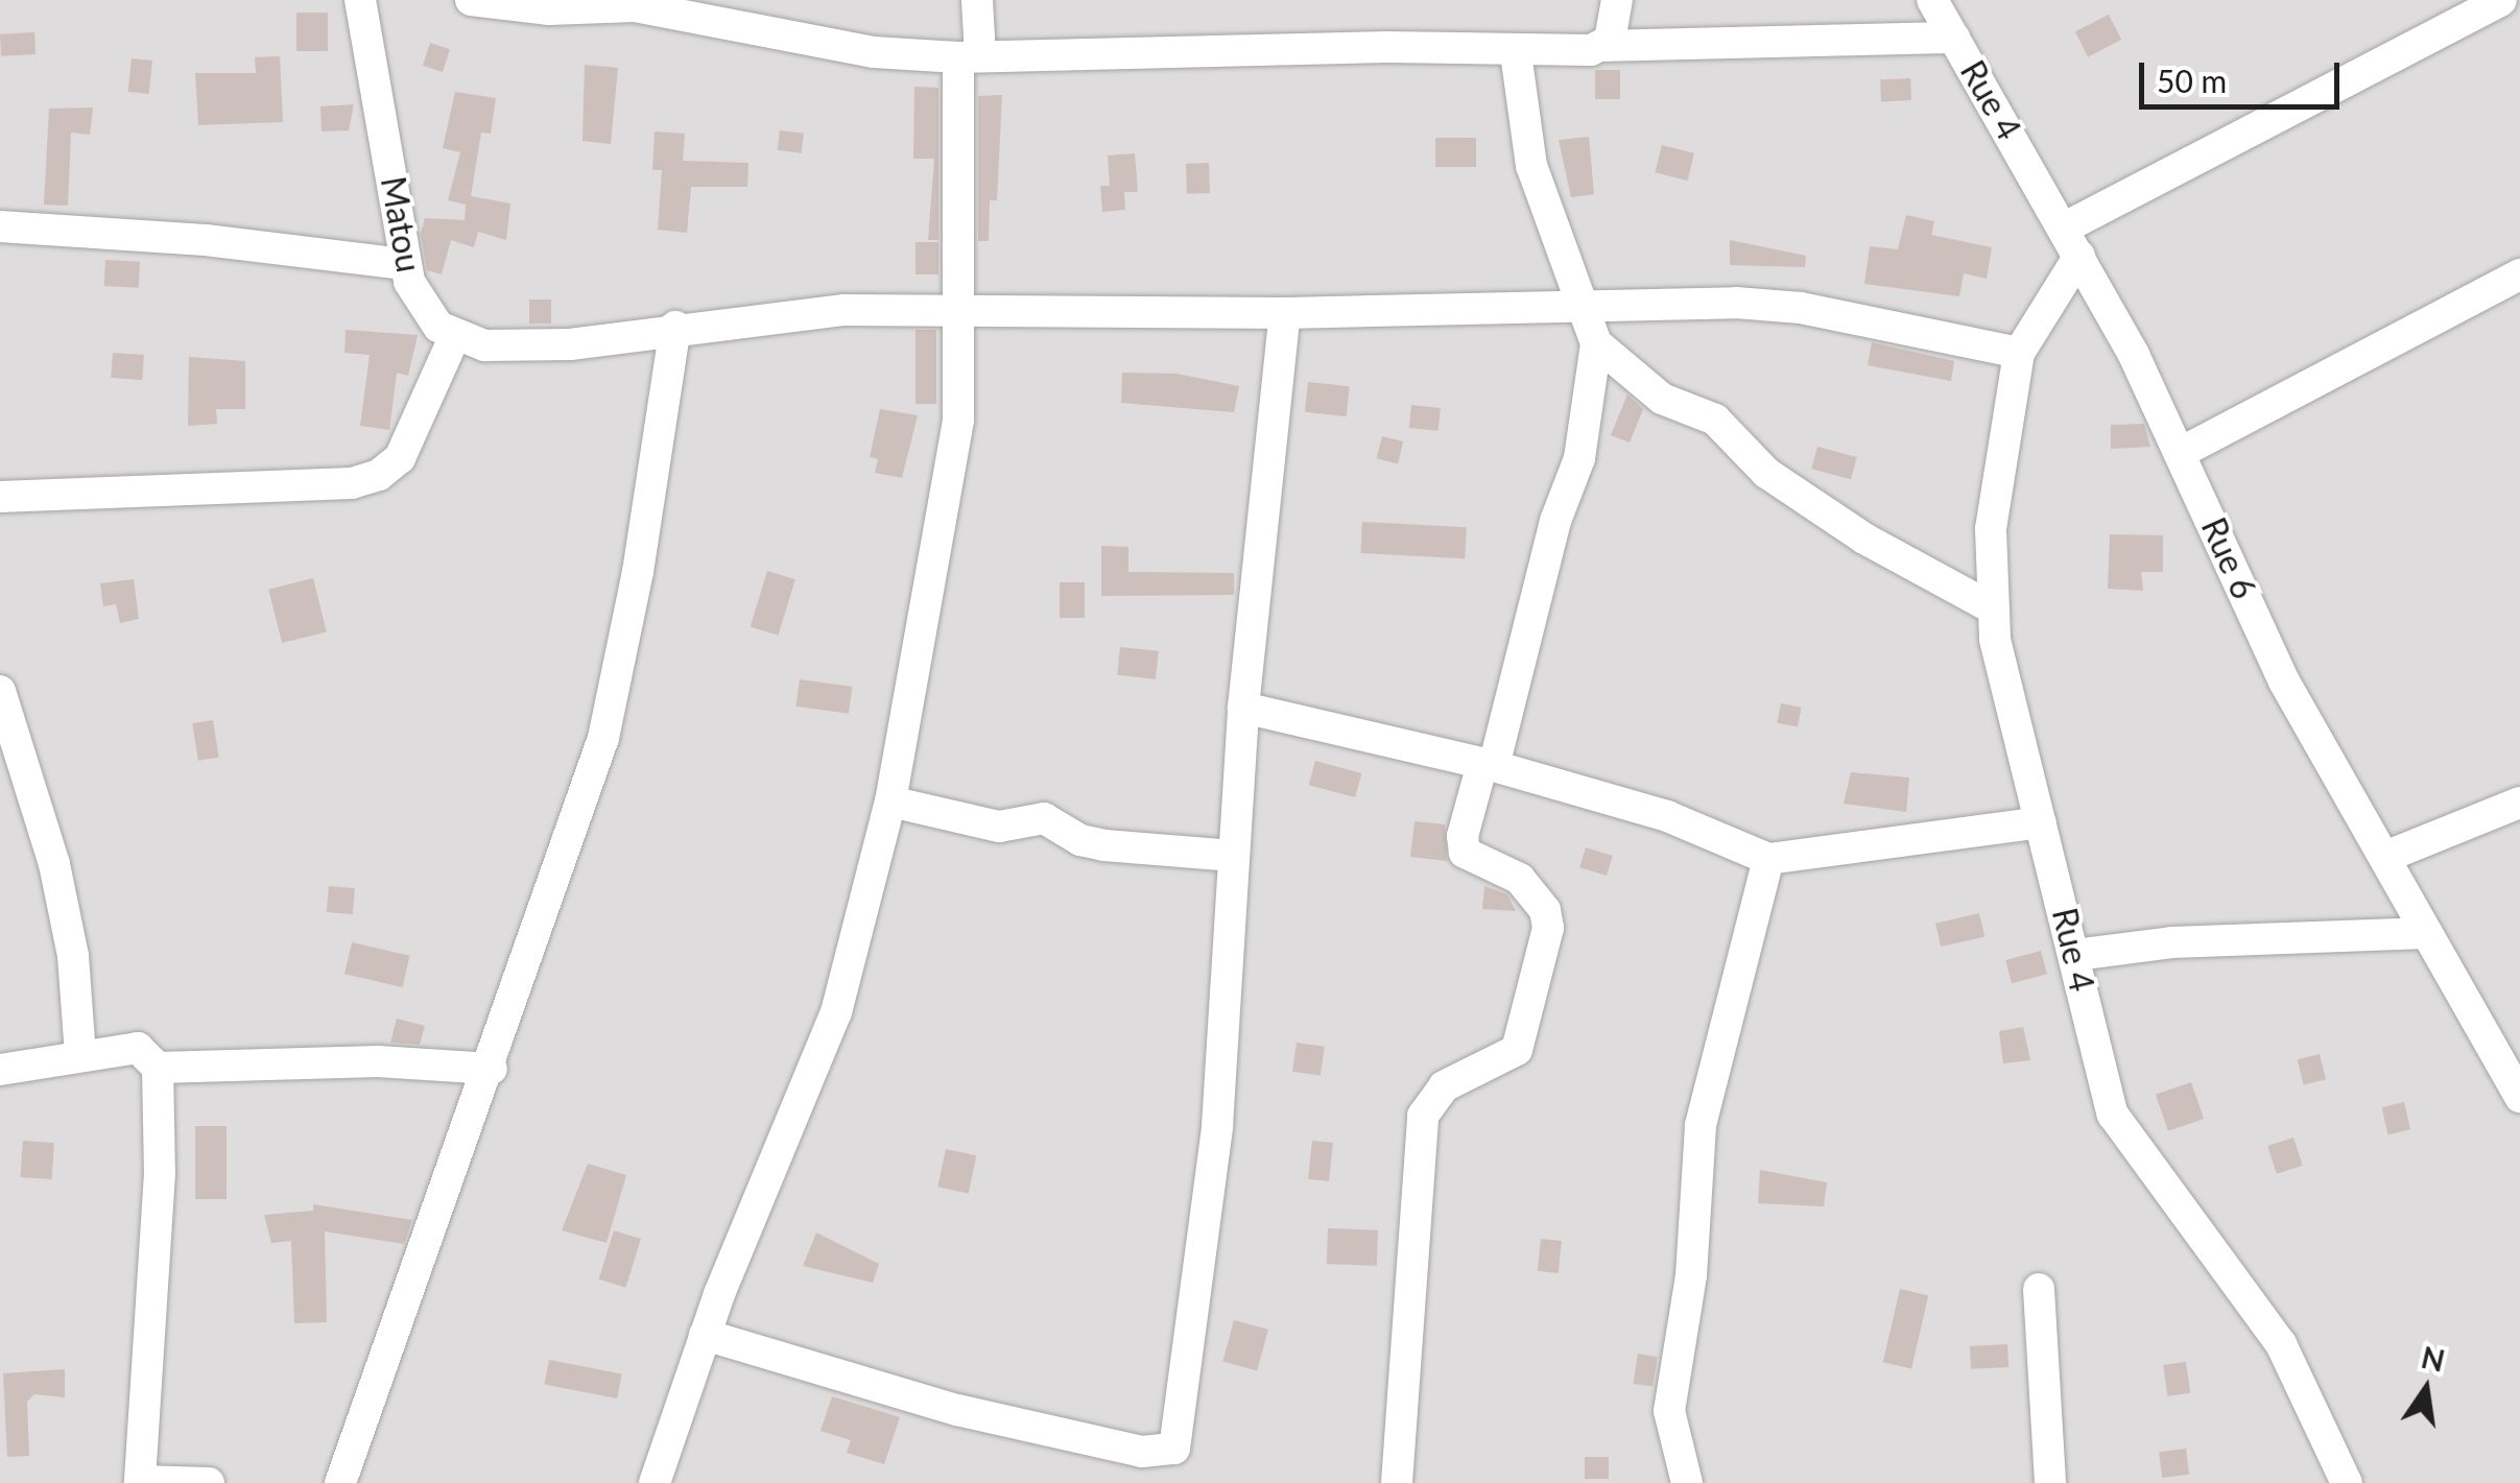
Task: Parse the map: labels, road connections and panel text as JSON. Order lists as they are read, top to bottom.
{
  "streets": {
    "street": ["Rue 4", "Matou", "Rue 6"]
  },
  "crossings": [
    ["Rue 4", "Rue 6"]
  ],
  "scale_bar": "50 m",
  "north": "top"
}
